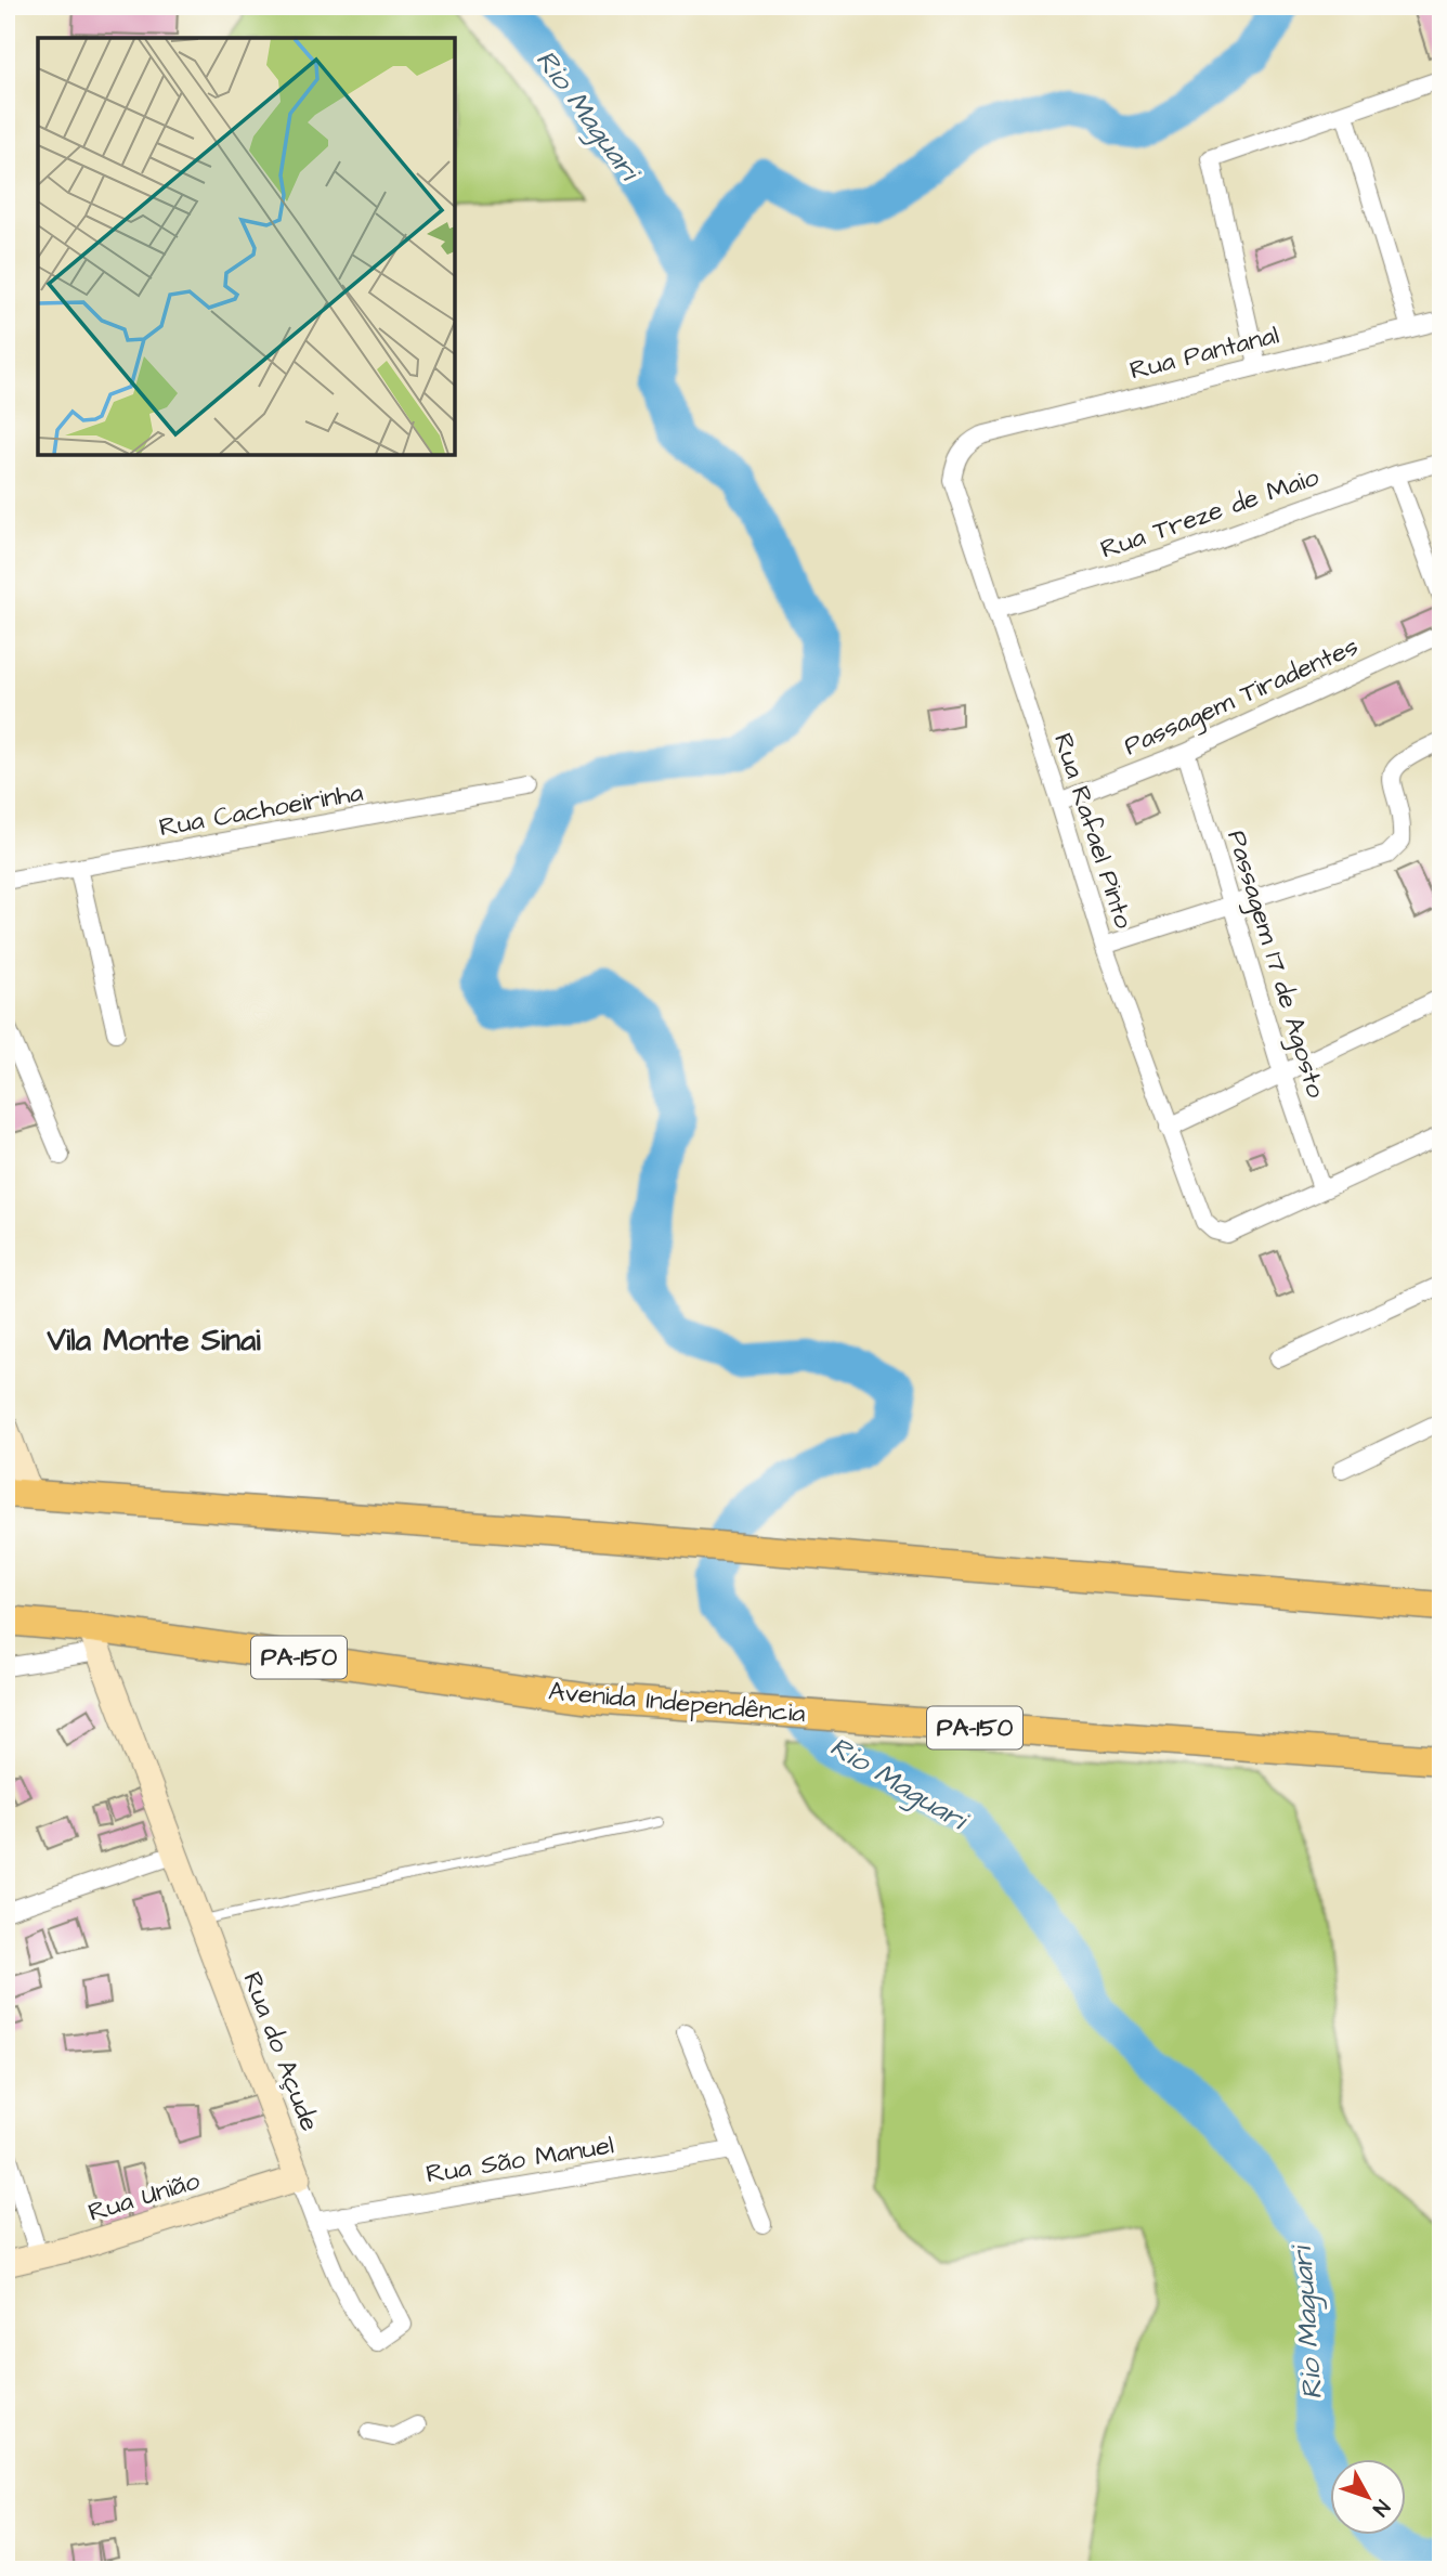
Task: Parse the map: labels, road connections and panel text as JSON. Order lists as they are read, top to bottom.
{
  "streets": {
    "main road": ["PA-150", "Avenida Independência"],
    "street": [
      "Rua Pantanal",
      "Rua Treze de Maio",
      "Passagem Tiradentes",
      "Rua Cachoeirinha",
      "Rua Rafael Pinto",
      "Passagem 17 de Agosto",
      "Rua do Açude",
      "Rua São Manuel",
      "Rua União"
    ]
  },
  "crossings": [
    ["Rua Pantanal", "Rua Rafael Pinto"],
    ["Rua Treze de Maio", "Rua Rafael Pinto"],
    ["Passagem Tiradentes", "Rua Rafael Pinto"],
    ["Passagem Tiradentes", "Passagem 17 de Agosto"],
    ["Rua Rafael Pinto", "Passagem 17 de Agosto"],
    ["Avenida Independência", "Rua do Açude"],
    ["Rua do Açude", "Rua São Manuel"],
    ["Rua do Açude", "Rua União"]
  ],
  "districts": ["Vila Monte Sinai"],
  "water": ["Rio Maguari"],
  "north": "bottom right"
}
